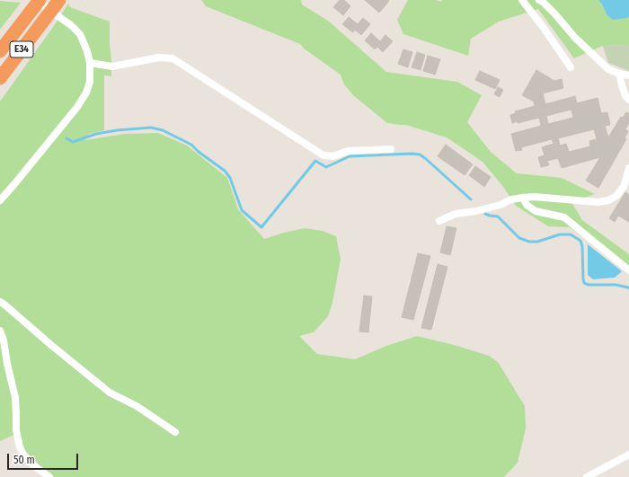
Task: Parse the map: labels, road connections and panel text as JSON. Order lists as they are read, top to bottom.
{
  "streets": {
    "highway": ["E34"]
  },
  "scale_bar": "50 m"
}
